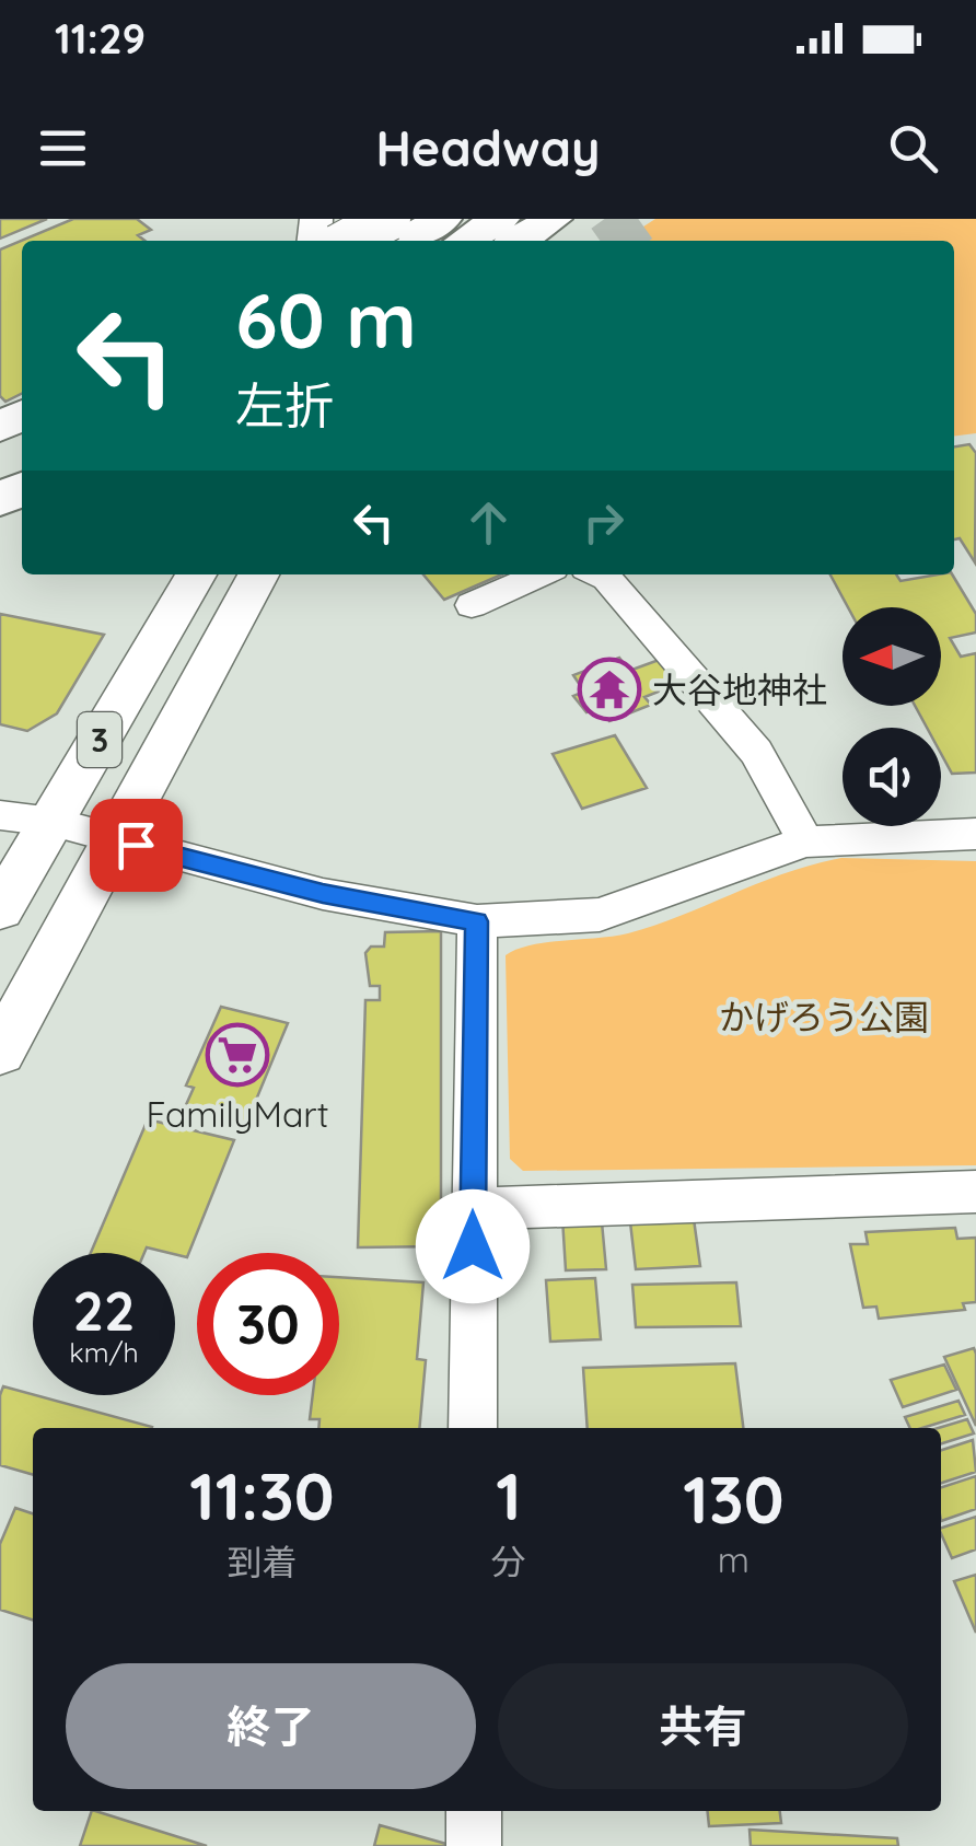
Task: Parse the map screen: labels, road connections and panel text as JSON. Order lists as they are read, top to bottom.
{
  "streets": {
    "main road": ["3"]
  },
  "parks": ["かげろう公園"],
  "places": {
    "temple": ["大谷地神社"],
    "supermarket": ["FamilyMart"]
  },
  "north": "left",
  "page": {
    "status": "11:29",
    "header": "Headway",
    "turn": ["60 m", "左折"],
    "speed": "22 km/h",
    "limit": "30",
    "eta": [
      "11:30",
      "到着",
      "1",
      "分",
      "130",
      "m"
    ],
    "buttons": ["終了", "共有"]
  }
}
